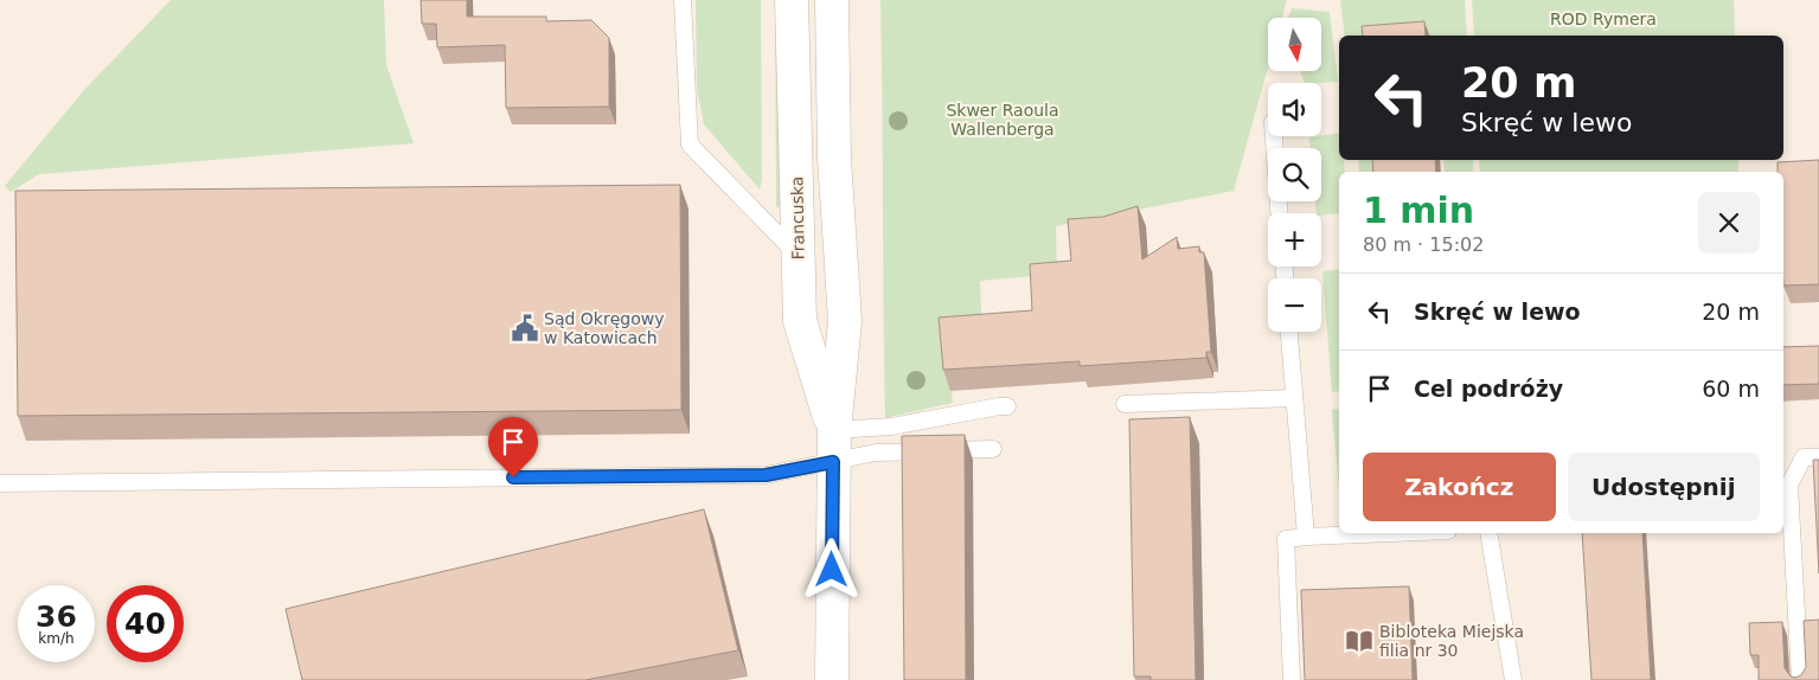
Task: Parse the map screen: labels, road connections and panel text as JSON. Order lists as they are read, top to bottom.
{
  "streets": {
    "street": ["Francuska"]
  },
  "parks": ["ROD Rymera", "Skwer Raoula Wallenberga"],
  "places": {
    "public building": ["Sąd Okręgowy w Katowicach"],
    "library": ["Bibloteka Miejska filia nr 30"]
  },
  "north": "bottom",
  "page": {
    "map_buttons": ["+", "−"],
    "turn": ["20 m", "Skręć w lewo"],
    "heading": ["1 min", "80 m · 15:02"],
    "list": [
      {
        "name": "Skręć w lewo",
        "value": "20 m"
      },
      {
        "name": "Cel podróży",
        "value": "60 m"
      }
    ],
    "buttons": ["Zakończ", "Udostępnij"],
    "speed": "36 km/h",
    "limit": "40"
  }
}
